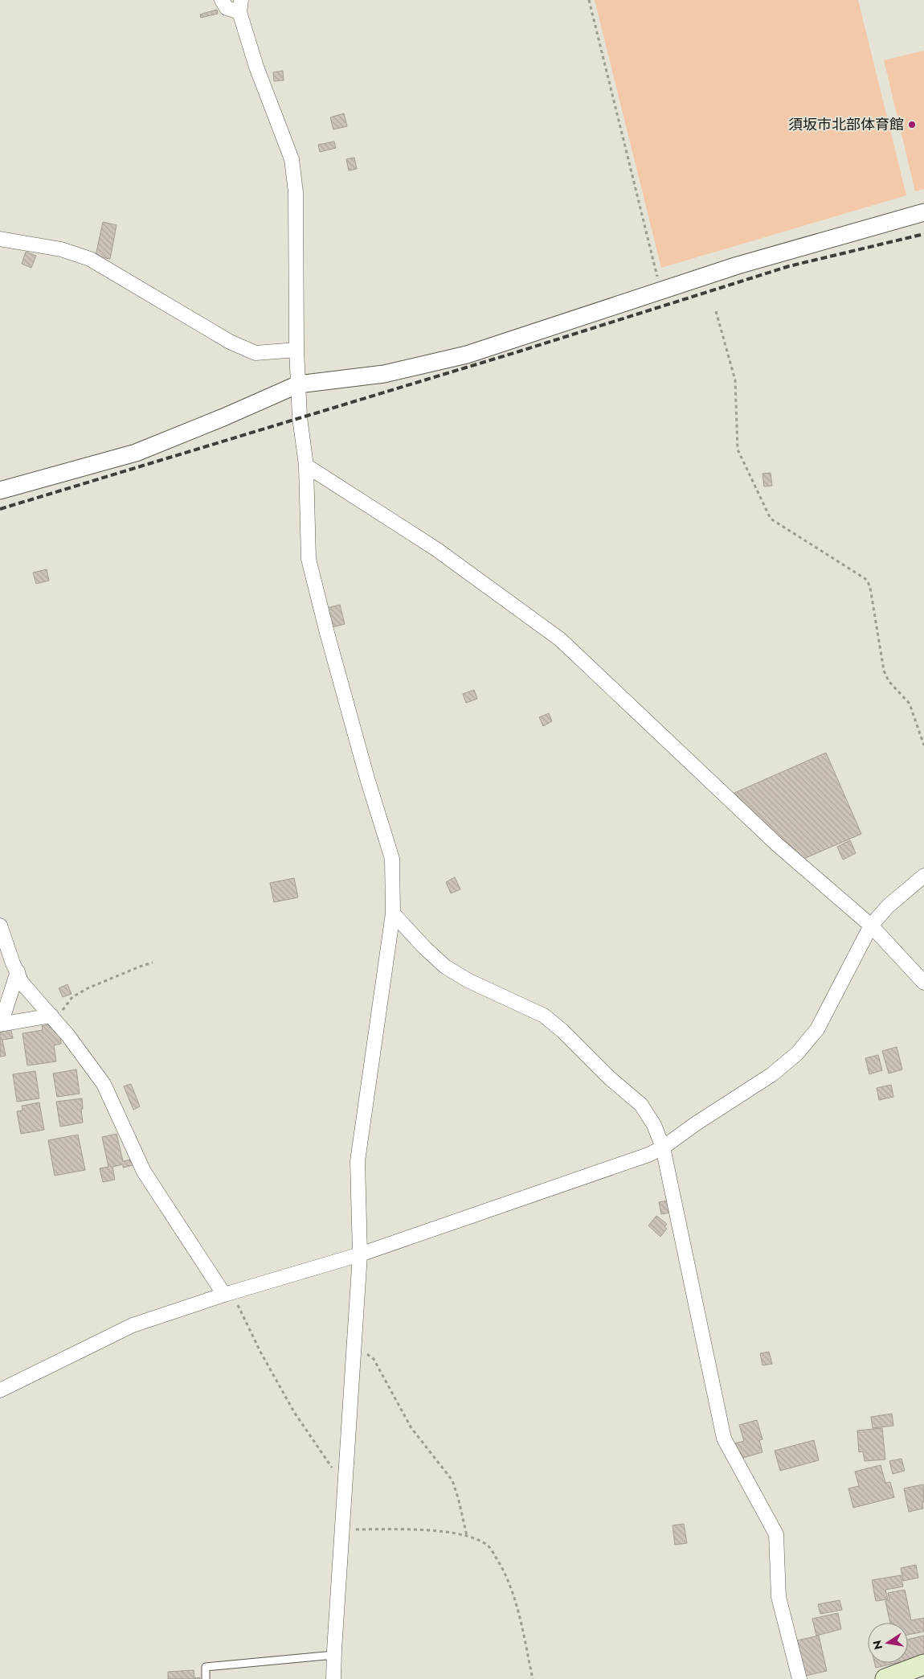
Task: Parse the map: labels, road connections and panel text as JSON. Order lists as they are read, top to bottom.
{
  "places": ["須坂市北部体育館"],
  "north": "left"
}
